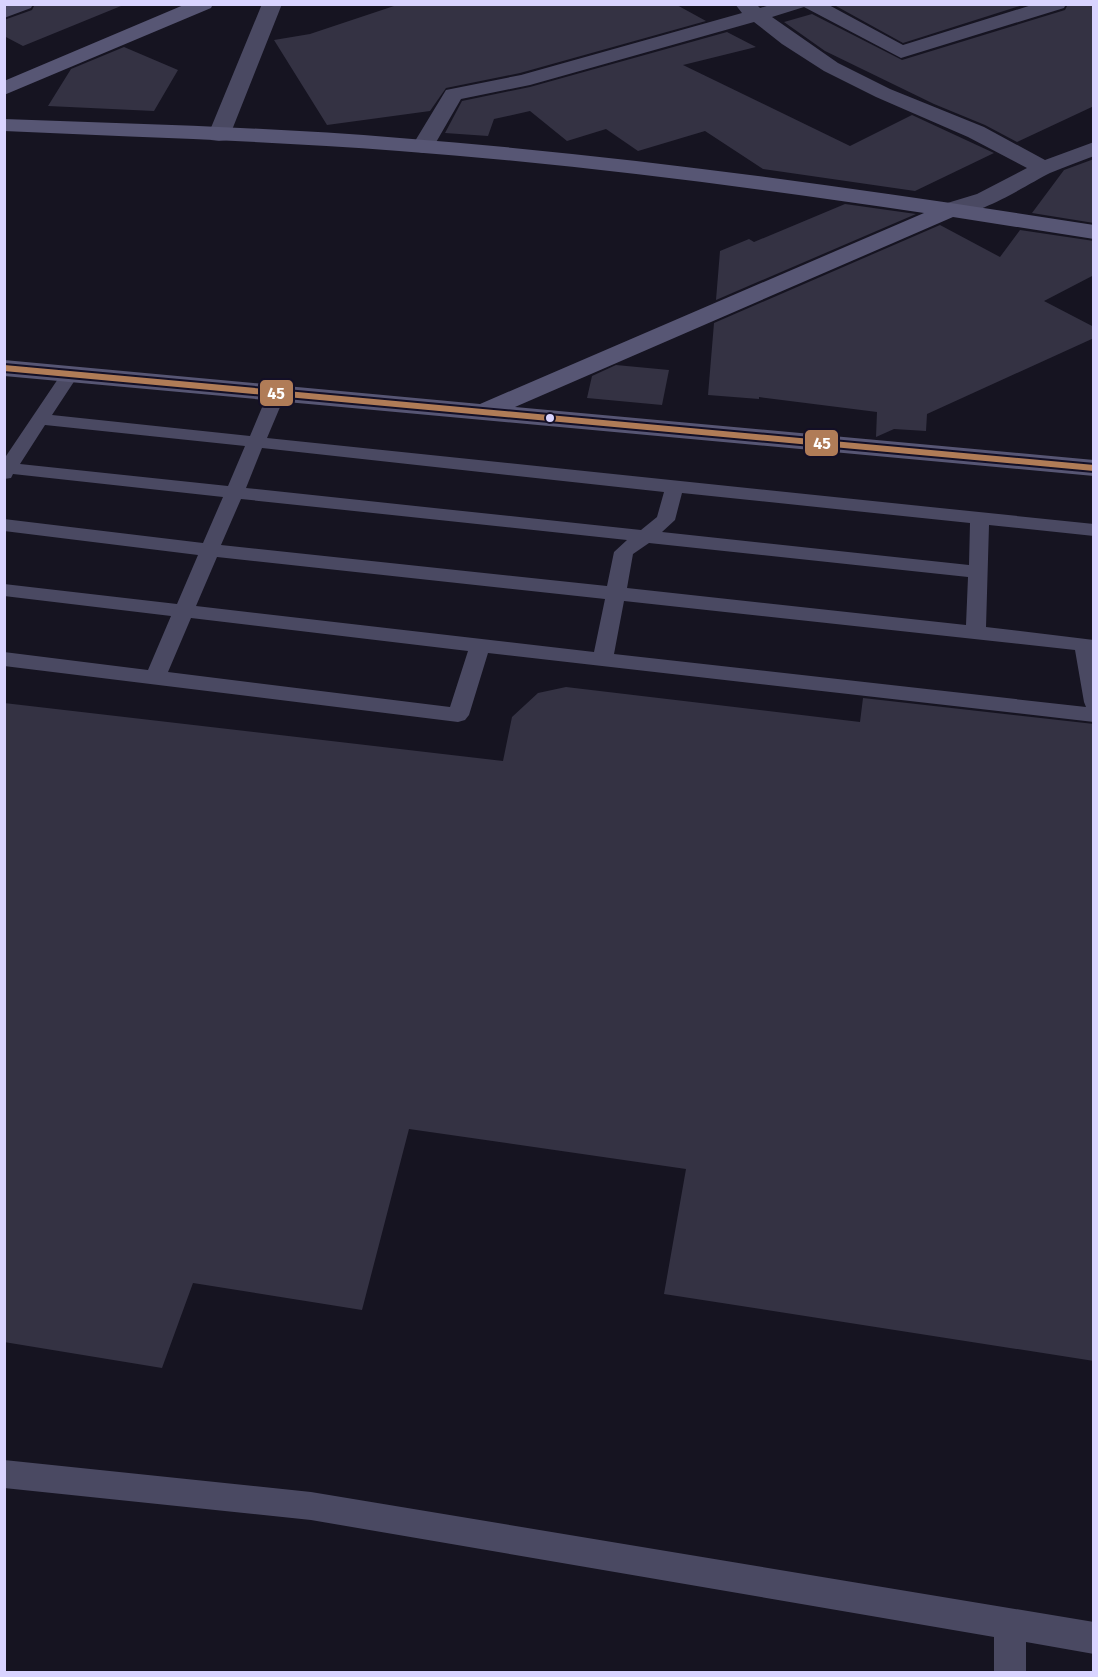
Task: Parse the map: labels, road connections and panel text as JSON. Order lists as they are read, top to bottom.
{
  "lines": ["transit line 45"]
}
